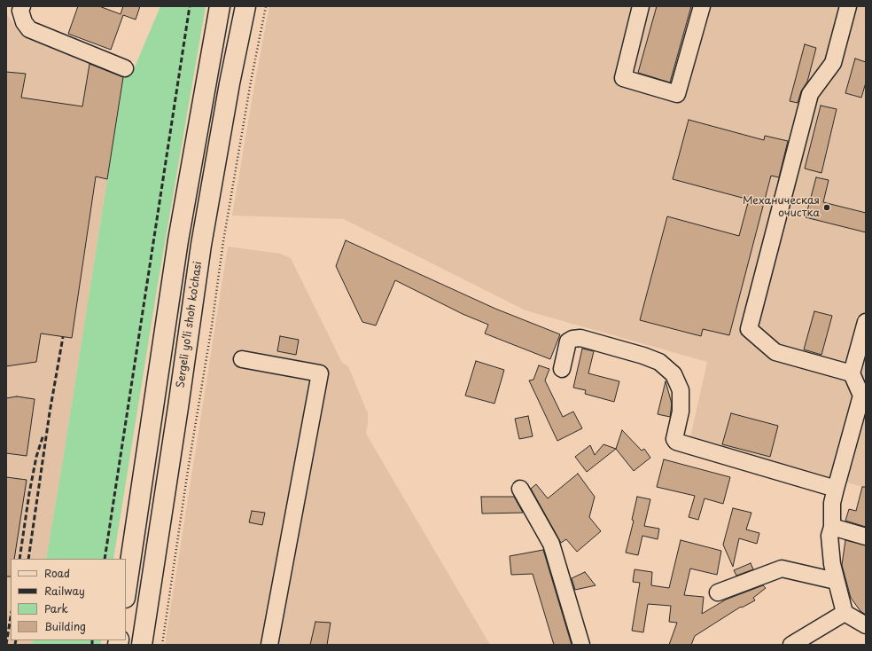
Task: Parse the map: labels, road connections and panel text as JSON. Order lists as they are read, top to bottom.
{
  "streets": {
    "main road": ["Sergeli yo‘li shoh ko‘chasi"]
  },
  "places": ["Механическая очистка"],
  "legend": [
    "Road",
    "Railway",
    "Park",
    "Building"
  ]
}
